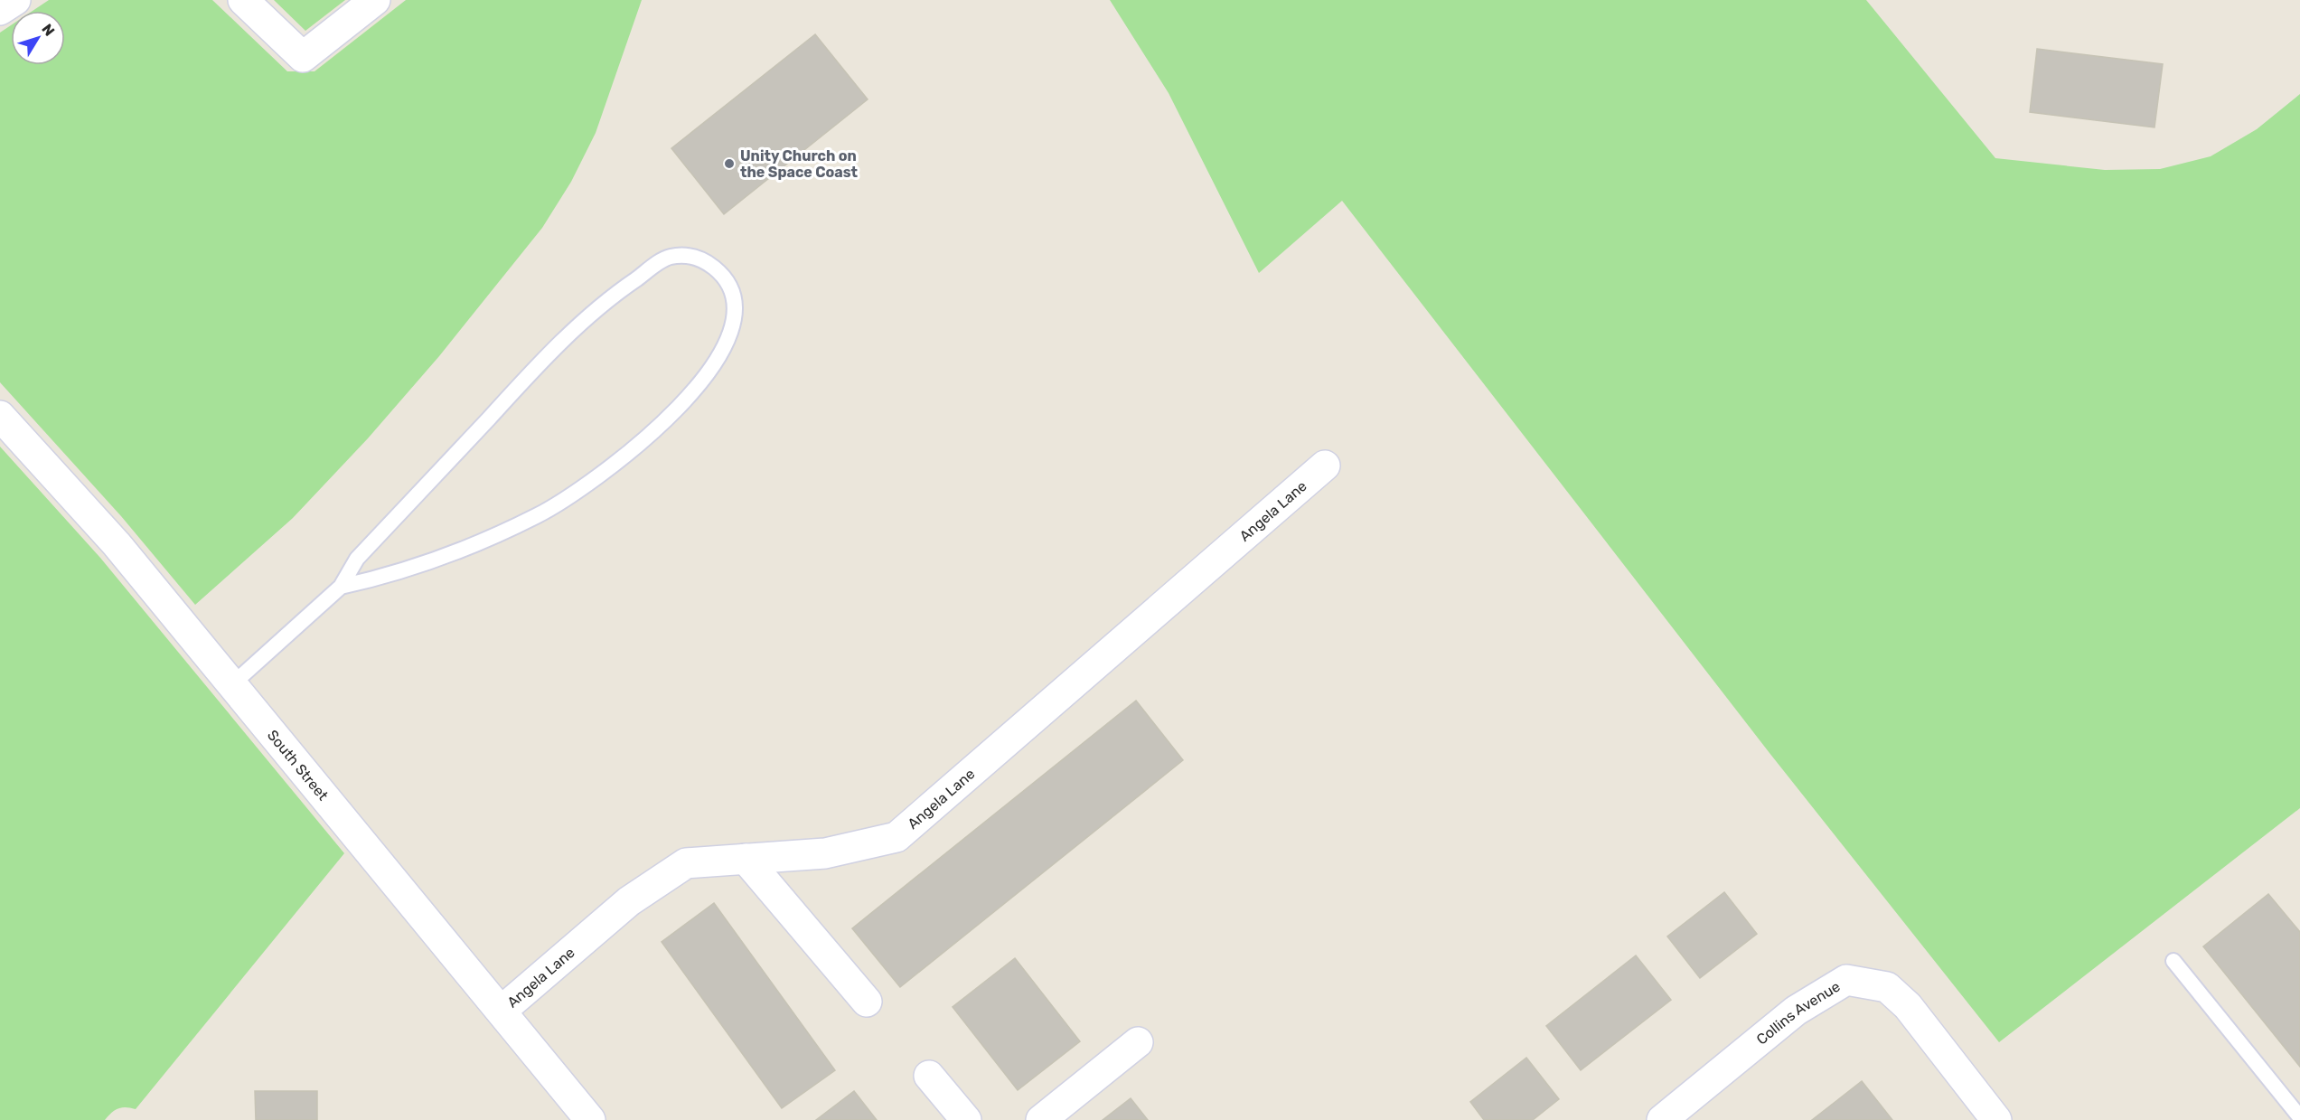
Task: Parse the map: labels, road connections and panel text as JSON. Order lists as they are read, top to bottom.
{
  "streets": {
    "street": ["Angela Lane", "South Street", "Collins Avenue"]
  },
  "crossings": [
    ["Angela Lane", "South Street"]
  ],
  "places": ["Unity Church on the Space Coast"],
  "north": "top right"
}
